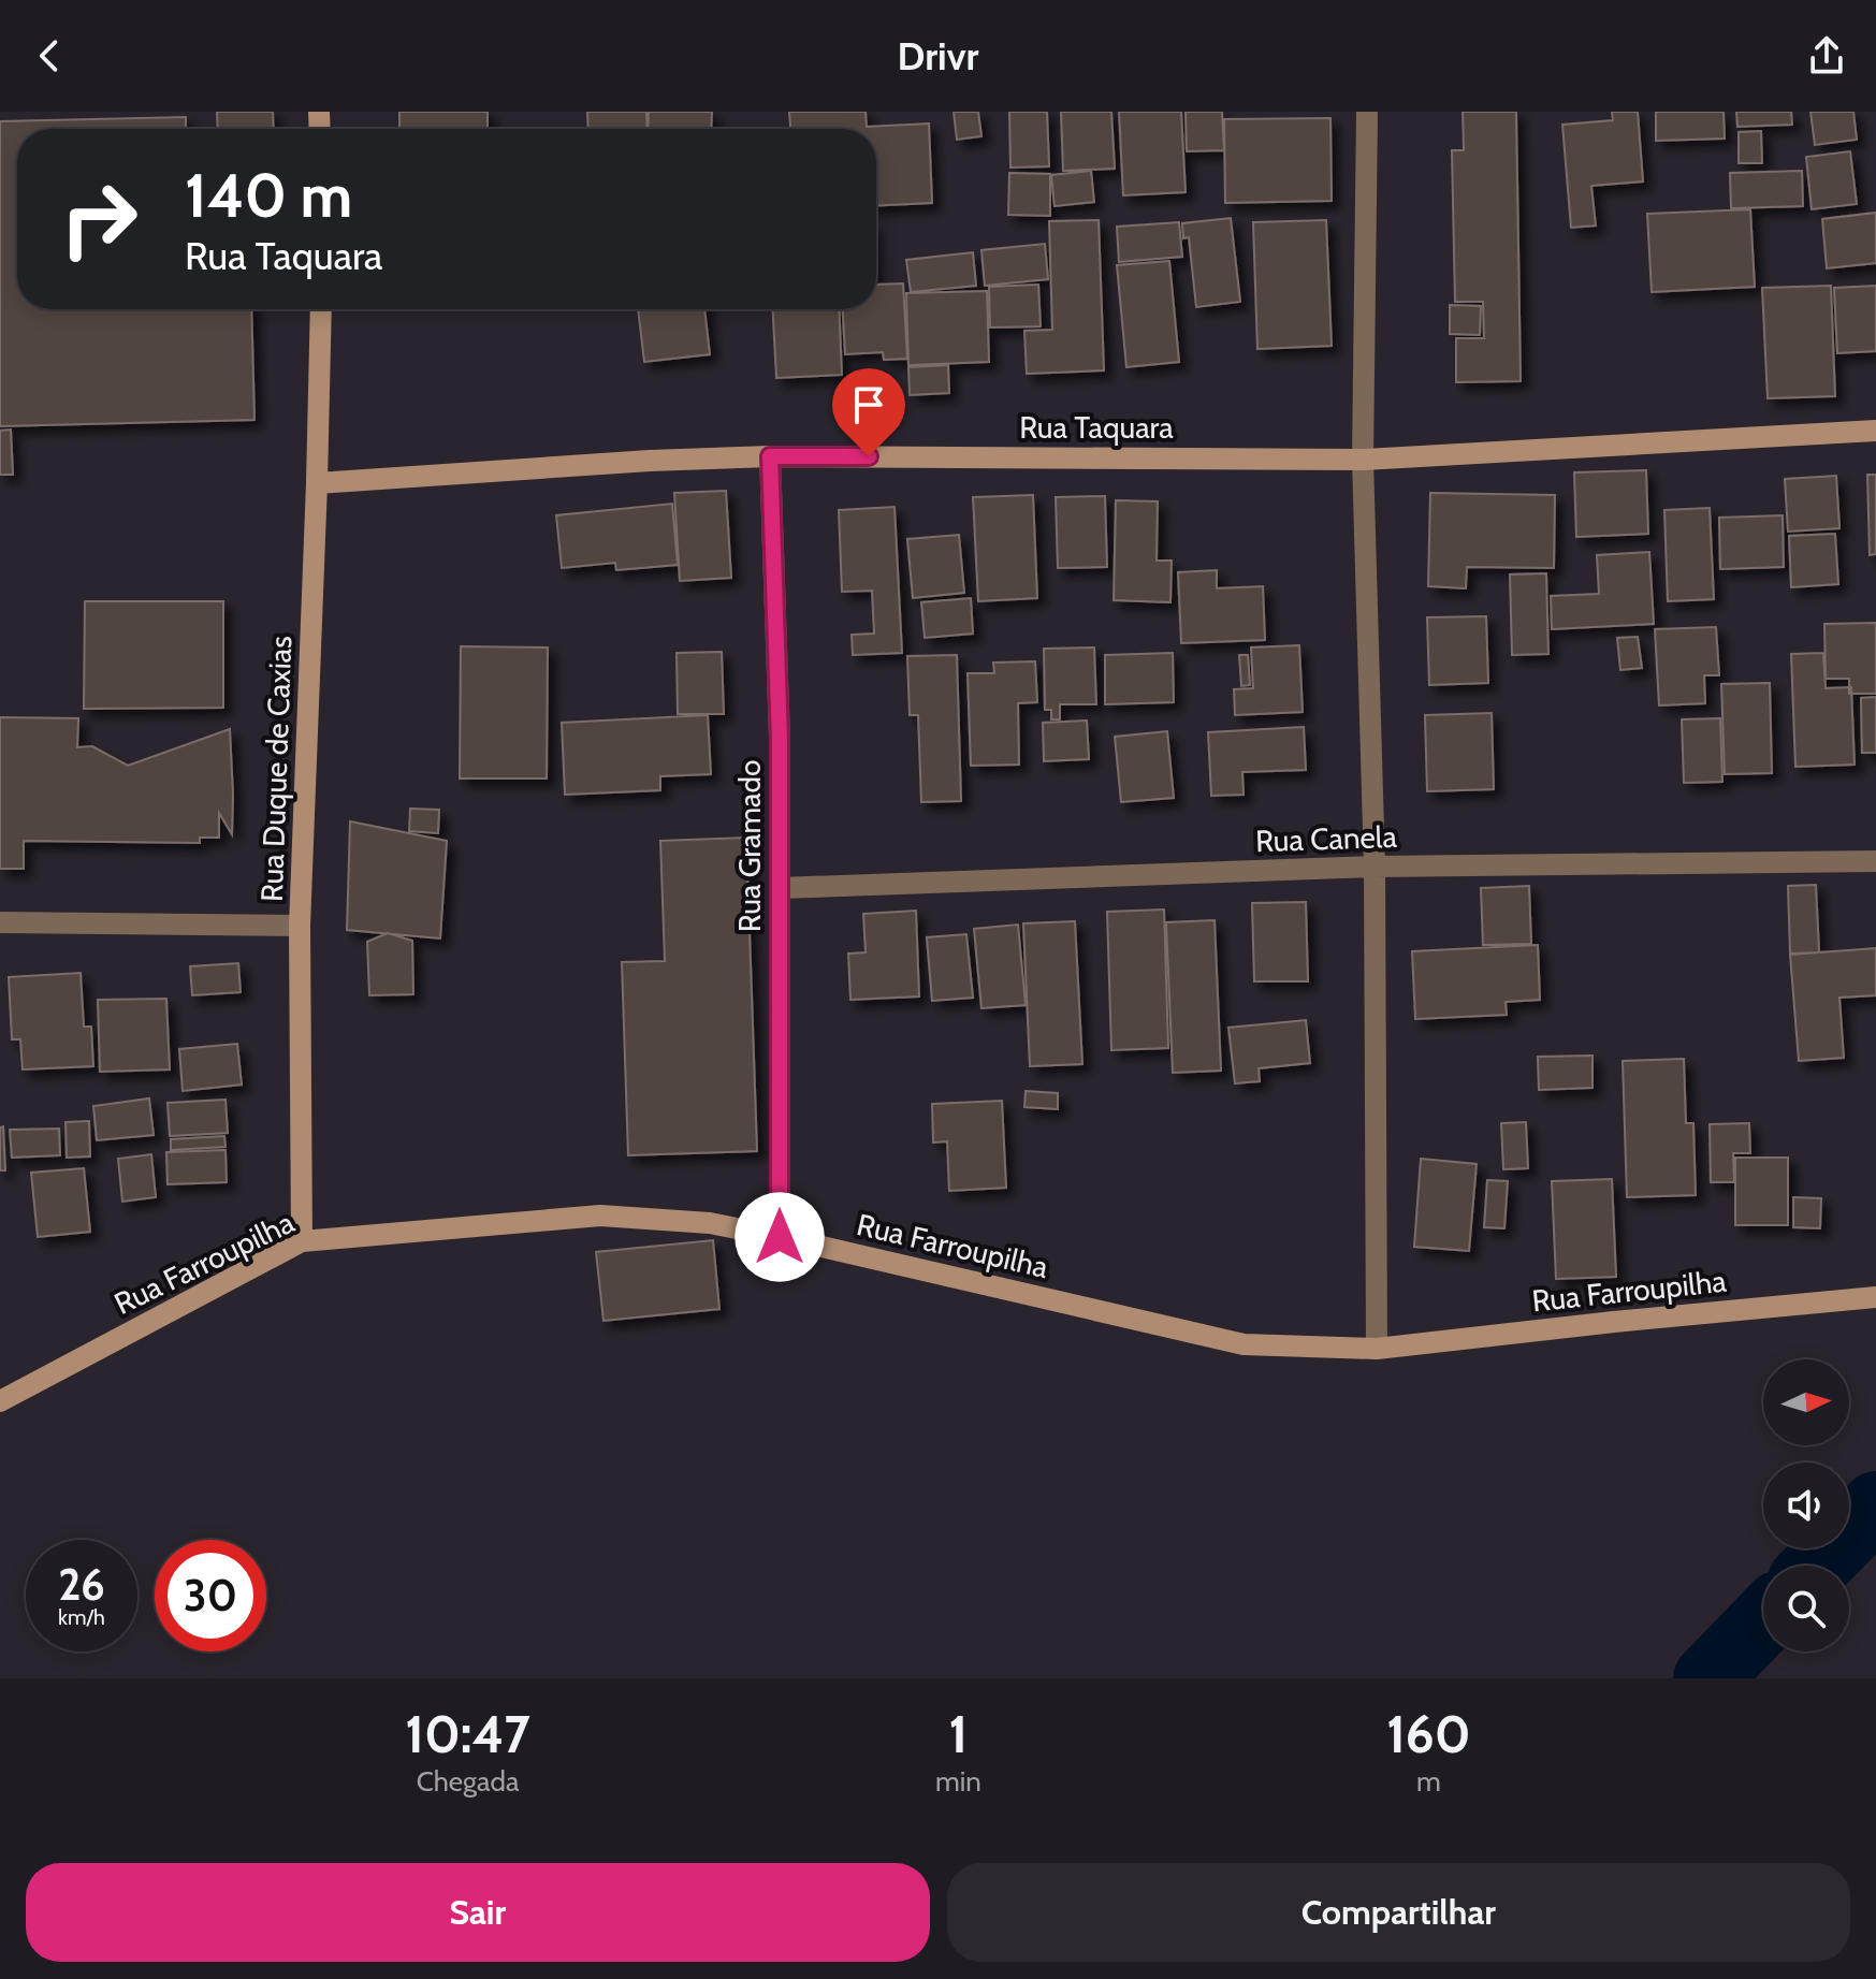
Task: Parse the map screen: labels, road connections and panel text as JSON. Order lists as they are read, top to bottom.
{
  "streets": {
    "street": [
      "Rua Taquara",
      "Rua Duque de Caxias",
      "Rua Canela",
      "Rua Gramado",
      "Rua Farroupilha"
    ]
  },
  "crossings": [
    ["Rua Taquara", "Rua Duque de Caxias"],
    ["Rua Taquara", "Rua Gramado"],
    ["Rua Duque de Caxias", "Rua Farroupilha"],
    ["Rua Canela", "Rua Gramado"],
    ["Rua Gramado", "Rua Farroupilha"]
  ],
  "north": "right",
  "page": {
    "header": "Drivr",
    "turn": ["140 m", "Rua Taquara"],
    "speed": "26 km/h",
    "limit": "30",
    "eta": [
      "10:47",
      "Chegada",
      "1",
      "min",
      "160",
      "m"
    ],
    "buttons": ["Sair", "Compartilhar"]
  }
}
